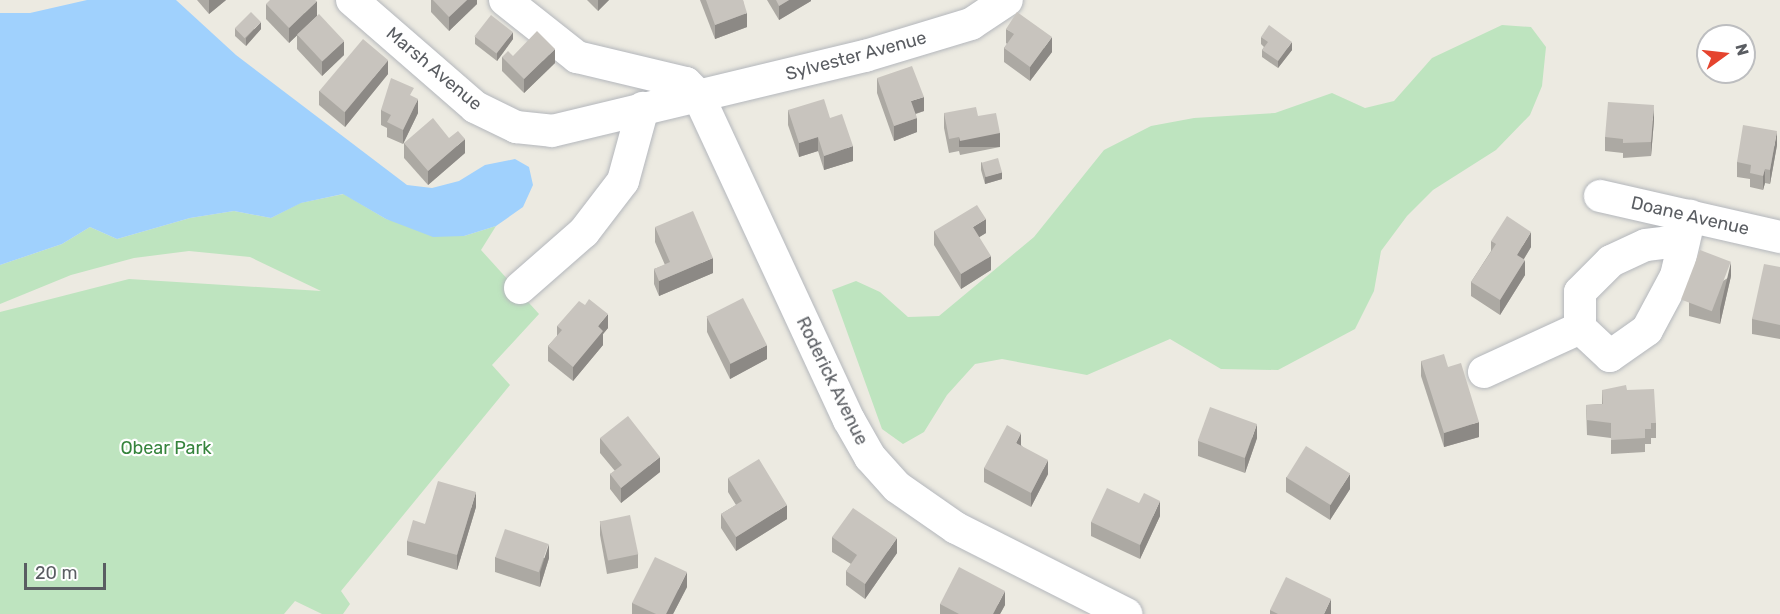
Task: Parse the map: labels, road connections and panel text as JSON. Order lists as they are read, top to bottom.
{
  "streets": {
    "street": [
      "Sylvester Avenue",
      "Marsh Avenue",
      "Doane Avenue",
      "Roderick Avenue"
    ]
  },
  "crossings": [
    ["Sylvester Avenue", "Marsh Avenue"],
    ["Sylvester Avenue", "Roderick Avenue"],
    ["Marsh Avenue", "Roderick Avenue"]
  ],
  "parks": ["Obear Park"],
  "scale_bar": "20 m",
  "north": "right"
}
